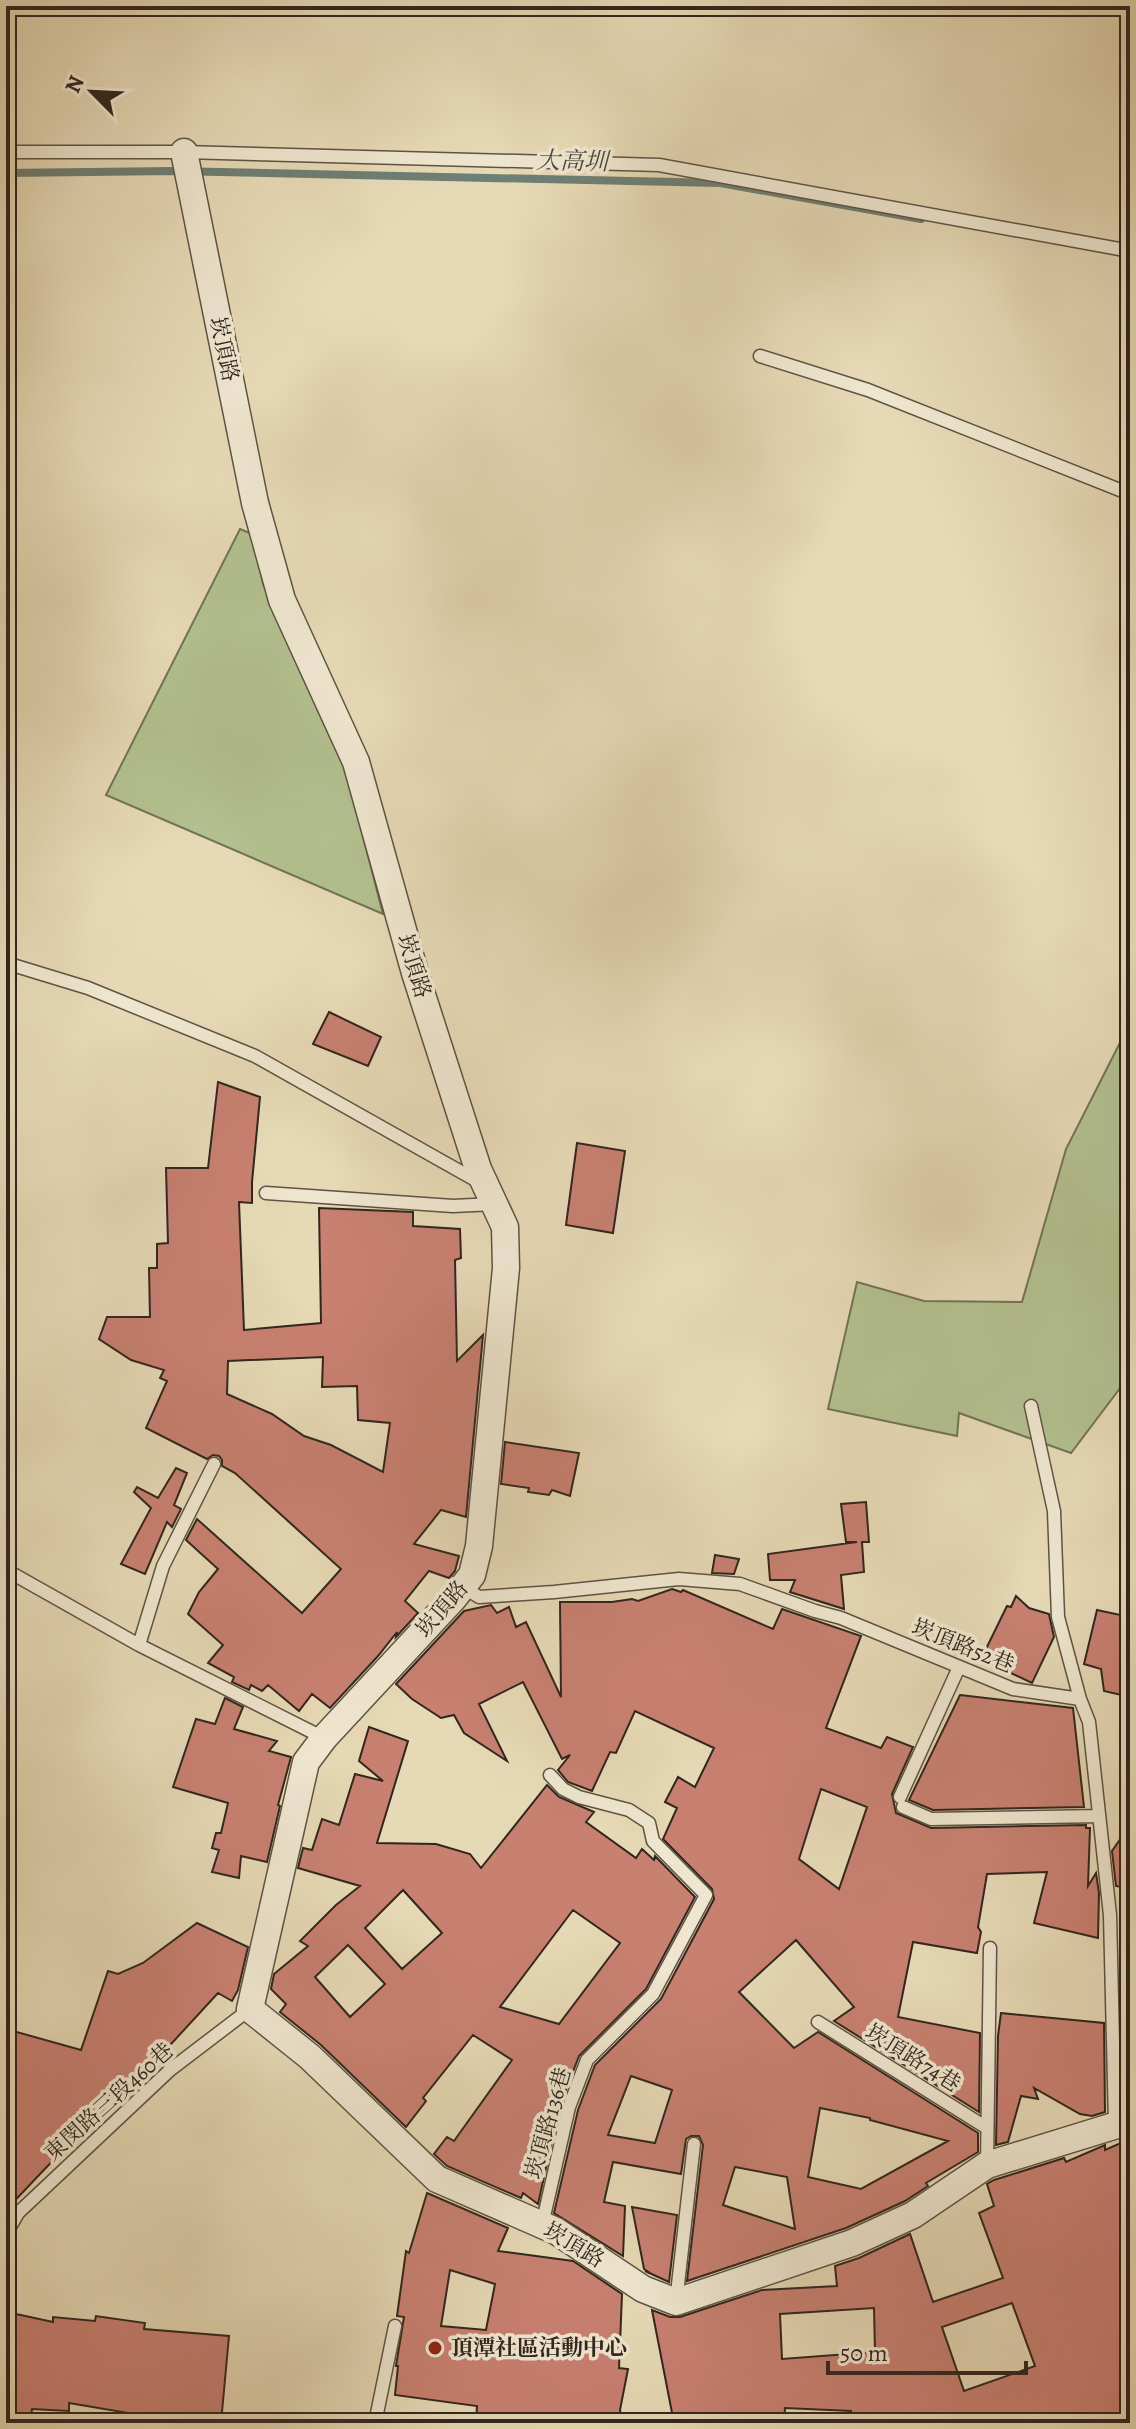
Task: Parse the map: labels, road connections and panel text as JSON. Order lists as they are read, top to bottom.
{
  "streets": {
    "street": ["崁頂路"],
    "lane": [
      "崁頂路52巷",
      "崁頂路74巷",
      "東閔路三段460巷",
      "崁頂路136巷"
    ]
  },
  "crossings": [
    ["崁頂路", "崁頂路52巷"],
    ["崁頂路", "東閔路三段460巷"],
    ["崁頂路", "崁頂路136巷"]
  ],
  "water": ["大高圳"],
  "places": ["頂潭社區活動中心"],
  "scale_bar": "50 m",
  "north": "top left"
}
